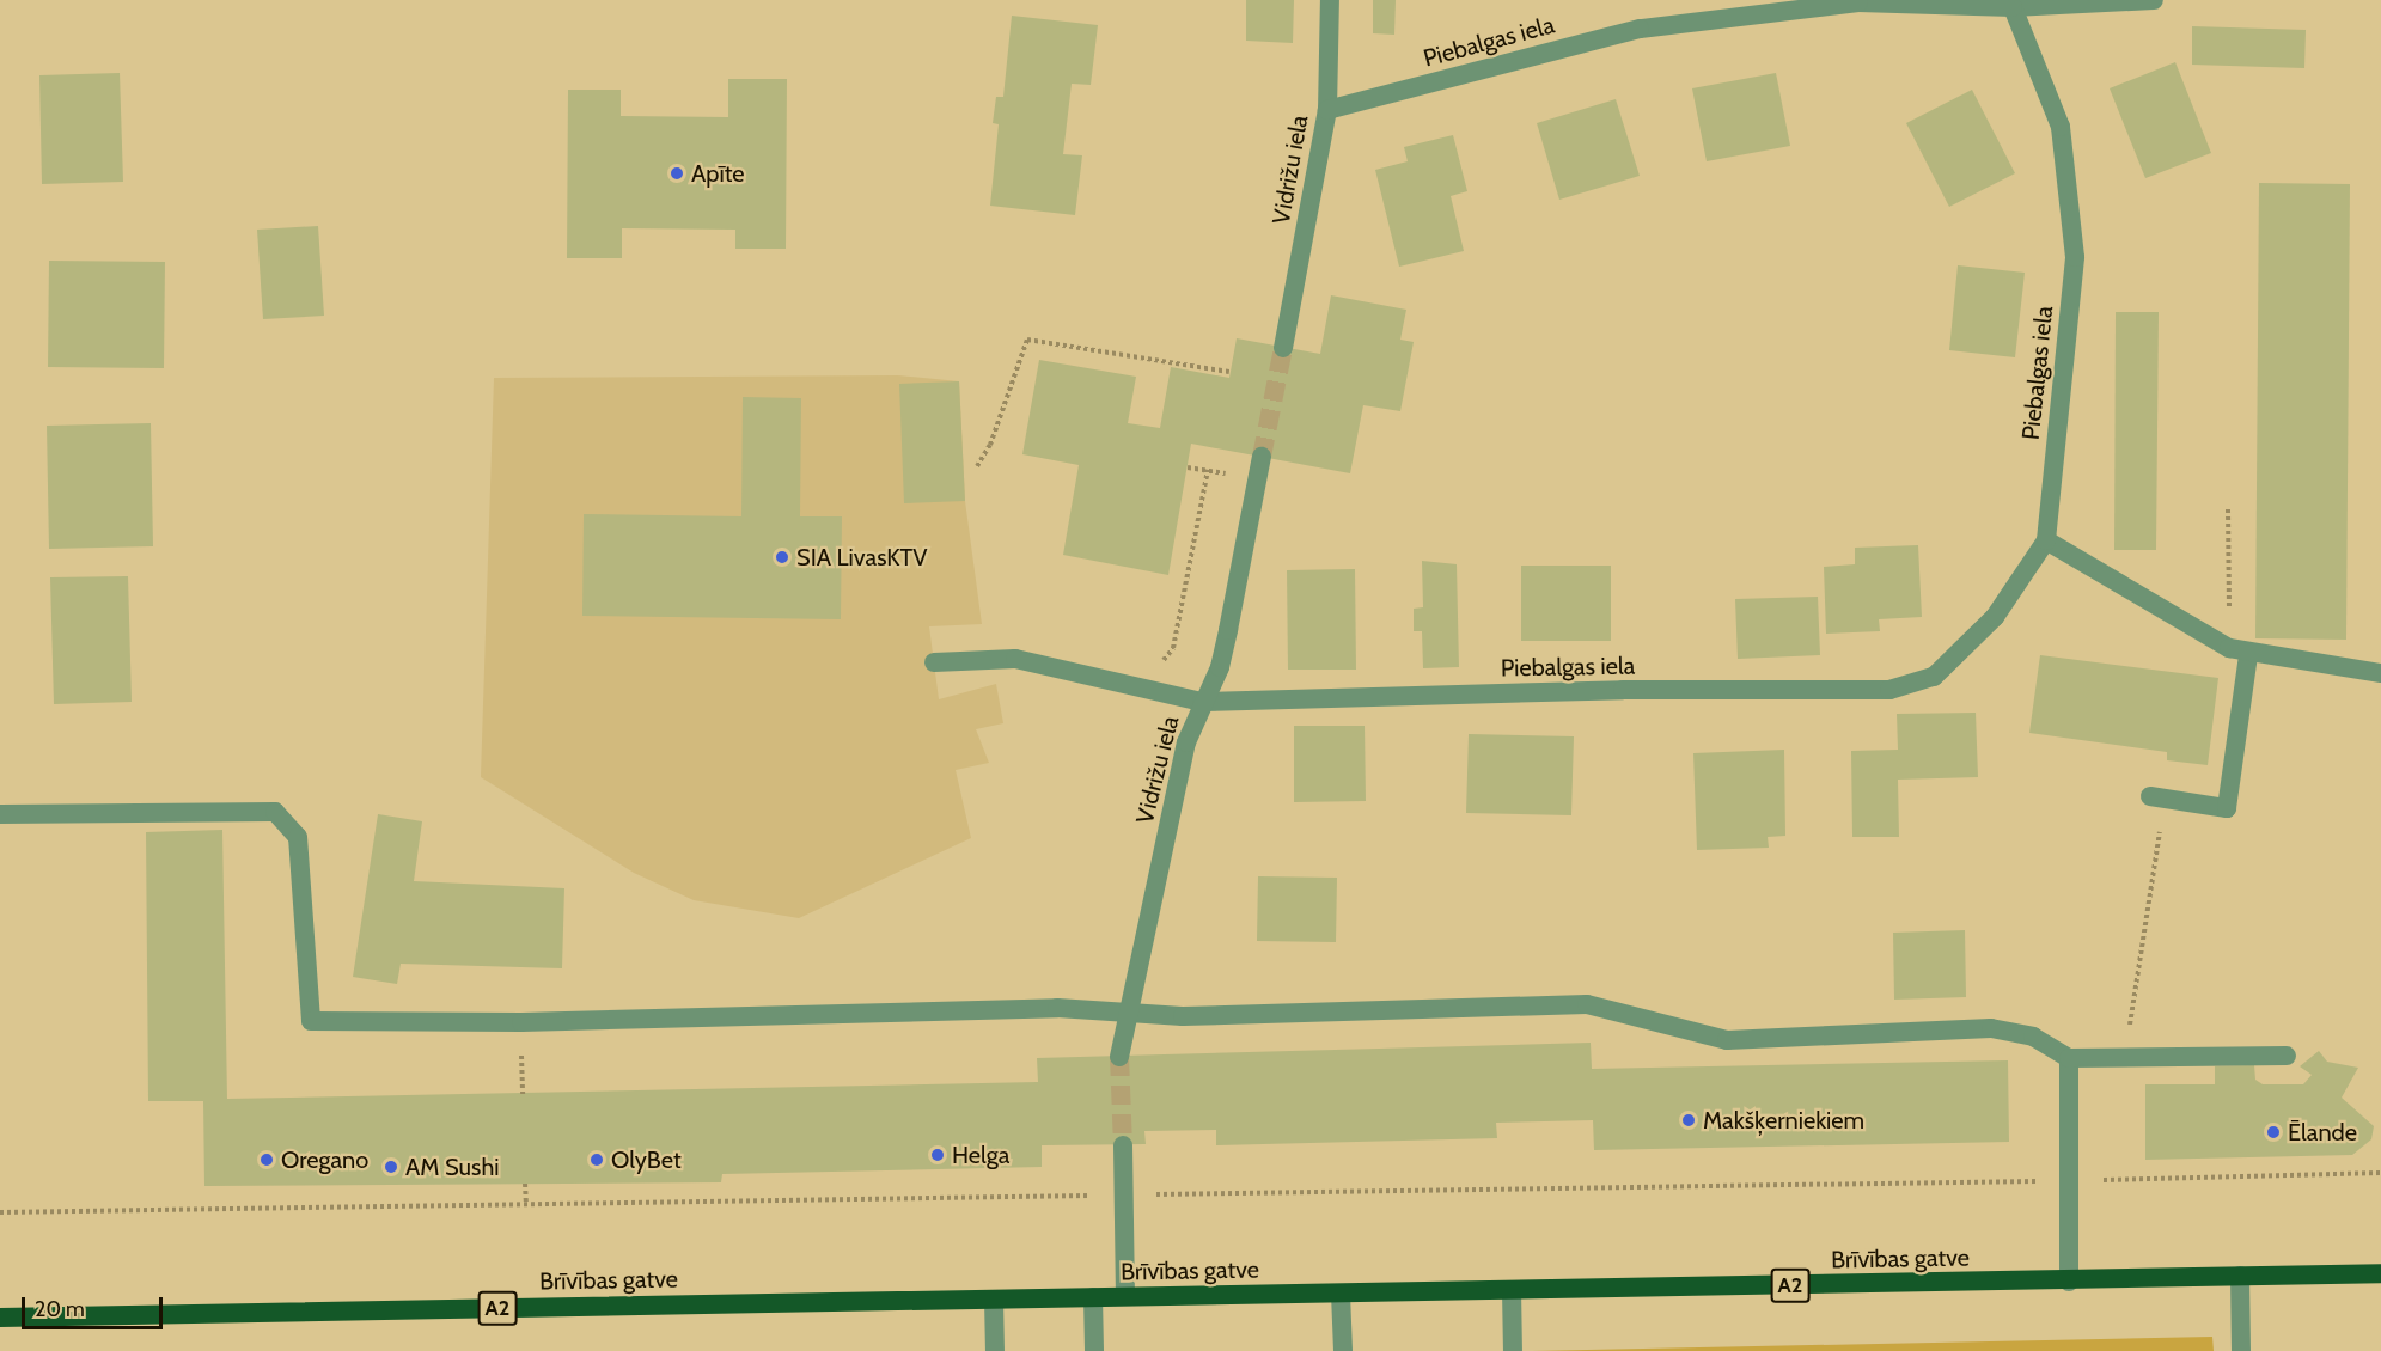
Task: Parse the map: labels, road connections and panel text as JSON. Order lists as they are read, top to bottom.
{
  "streets": {
    "highway": ["Brīvības gatve", "A2"],
    "street": ["Piebalgas iela", "Vidrižu iela"]
  },
  "crossings": [
    ["Piebalgas iela", "Vidrižu iela"]
  ],
  "places": [
    "Apīte",
    "SIA LivasKTV",
    "Makšķerniekiem",
    "Ēlande",
    "Helga",
    "Oregano",
    "OlyBet",
    "AM Sushi"
  ],
  "scale_bar": "20 m"
}
